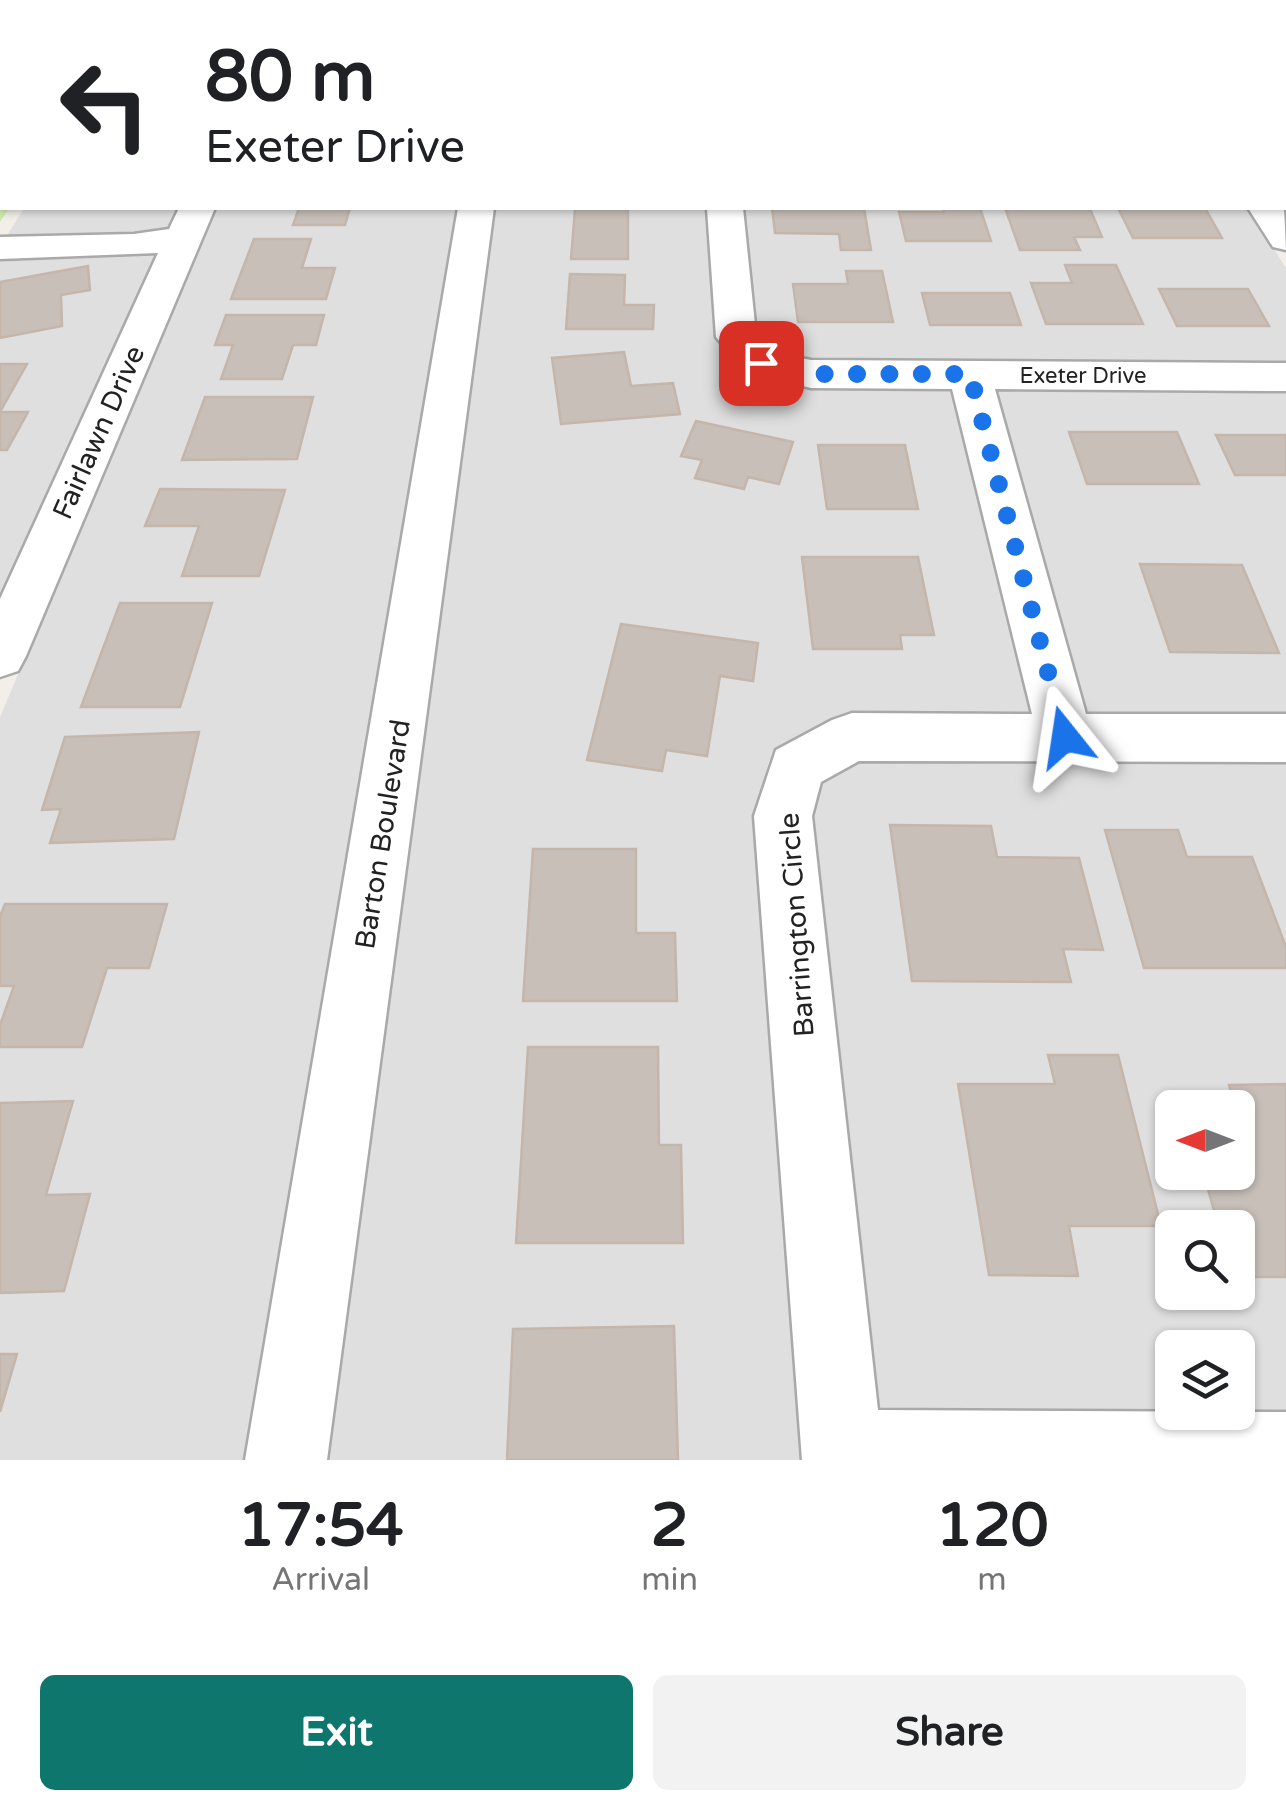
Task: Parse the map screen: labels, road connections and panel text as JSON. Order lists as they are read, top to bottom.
{
  "streets": {
    "street": [
      "Exeter Drive",
      "Fairlawn Drive",
      "Barton Boulevard",
      "Barrington Circle"
    ]
  },
  "north": "left",
  "page": {
    "turn": ["80 m", "Exeter Drive"],
    "eta": [
      "17:54",
      "Arrival",
      "2",
      "min",
      "120",
      "m"
    ],
    "buttons": ["Exit", "Share"]
  }
}
